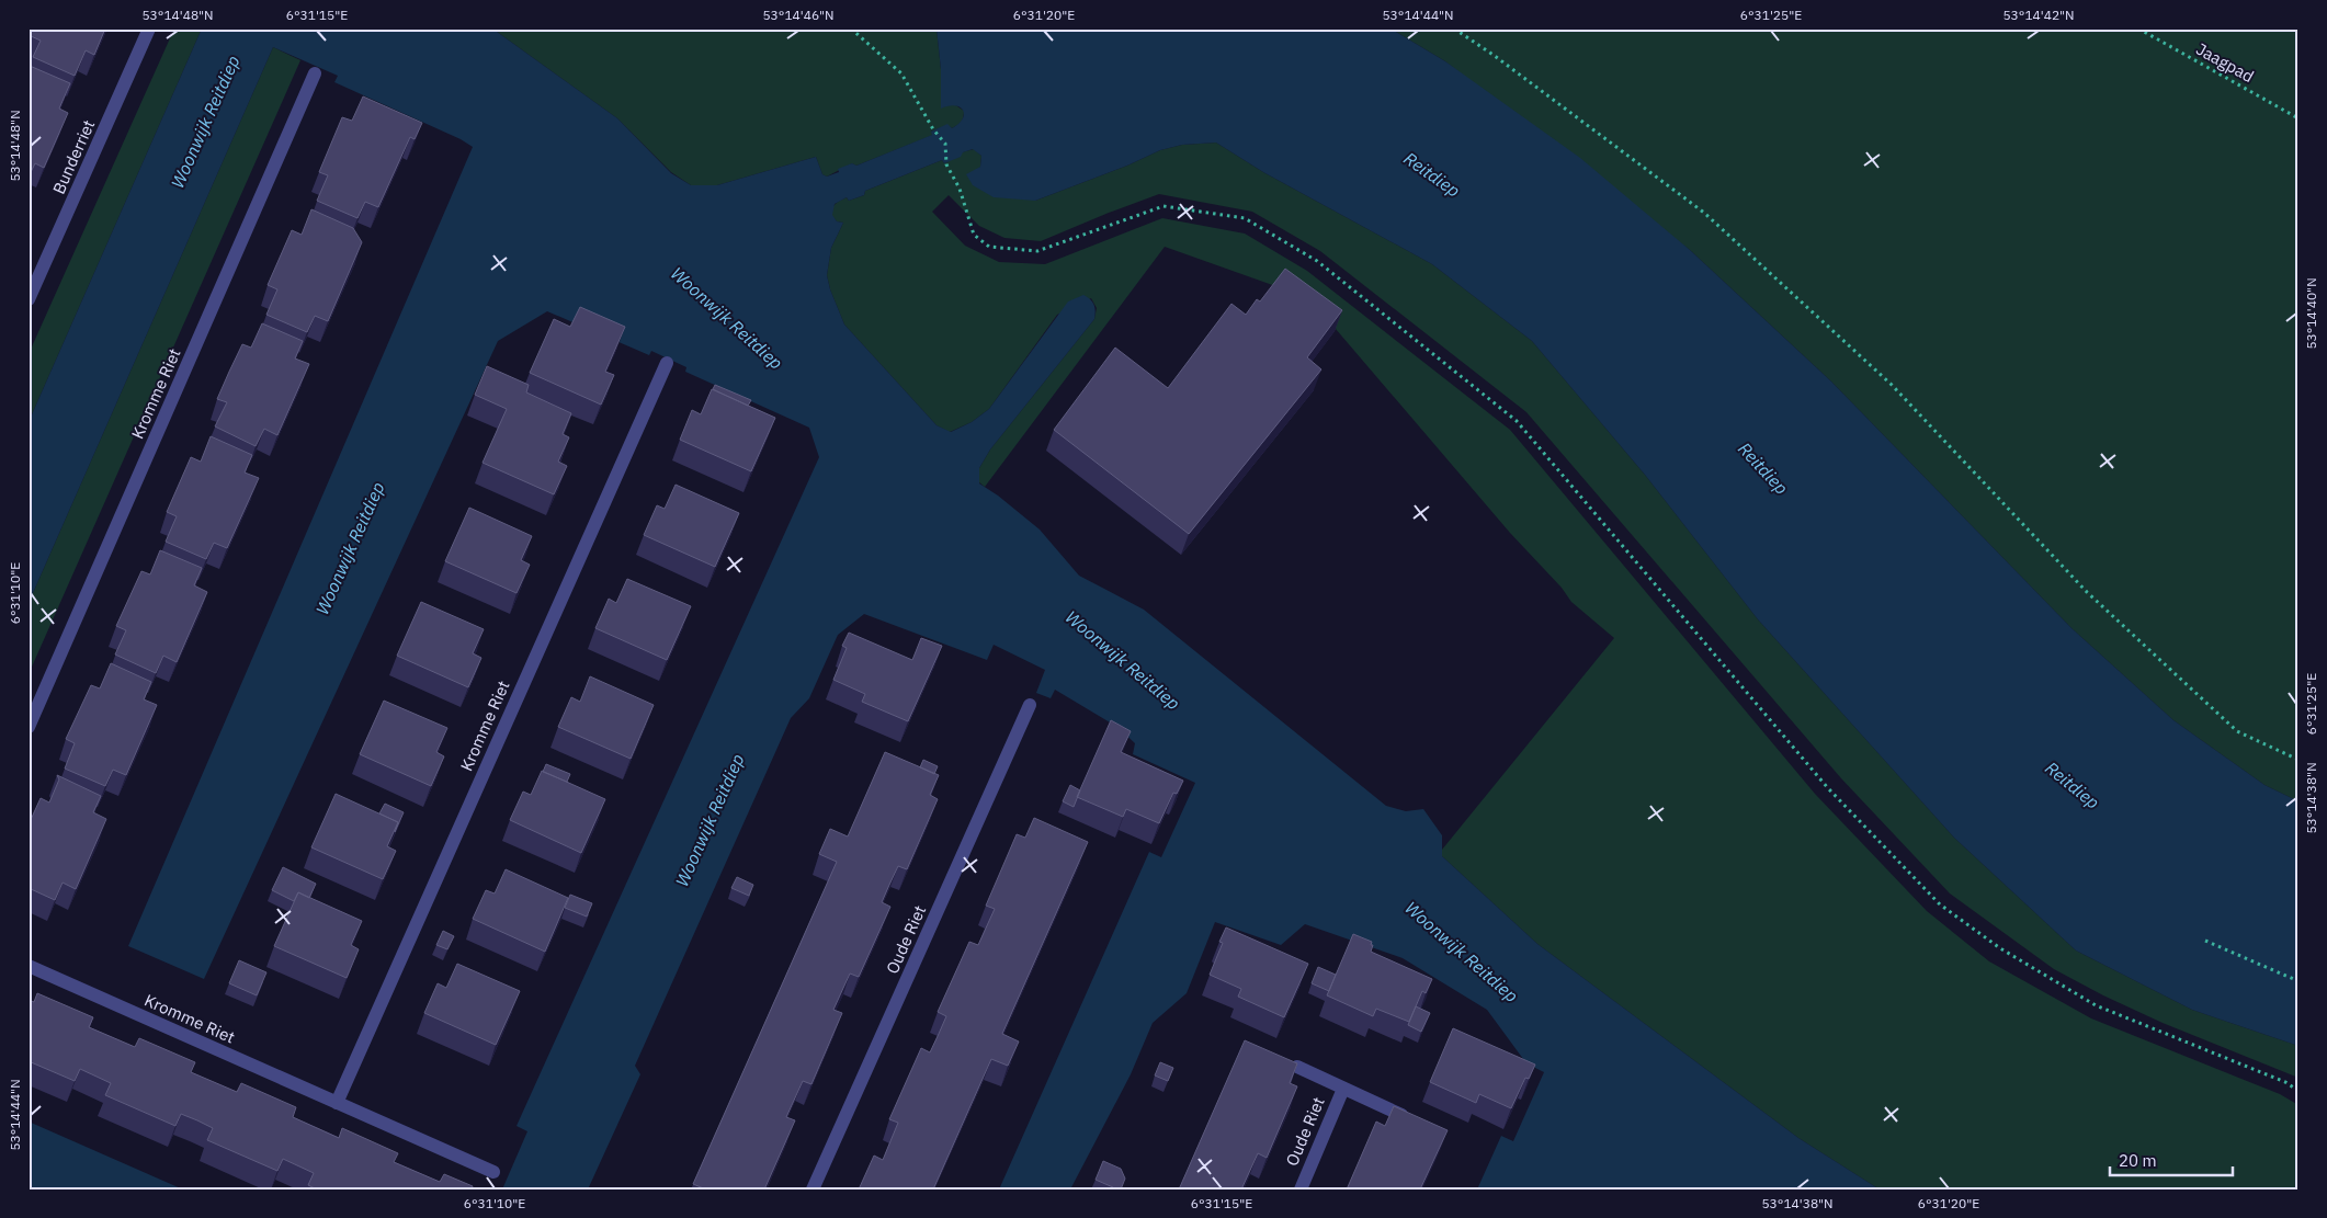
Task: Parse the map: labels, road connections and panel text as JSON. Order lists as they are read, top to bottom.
{
  "streets": {
    "street": ["Bunderriet", "Kromme Riet", "Oude Riet"],
    "path": ["Jaagpad"]
  },
  "water": ["Woonwijk Reitdiep", "Reitdiep"],
  "scale_bar": "20 m",
  "coordinates": [
    "53°14'48\"N",
    "6°31'15\"E",
    "53°14'46\"N",
    "6°31'20\"E",
    "53°14'44\"N",
    "6°31'25\"E",
    "53°14'42\"N",
    "53°14'40\"N",
    "6°31'10\"E",
    "53°14'38\"N"
  ]
}
